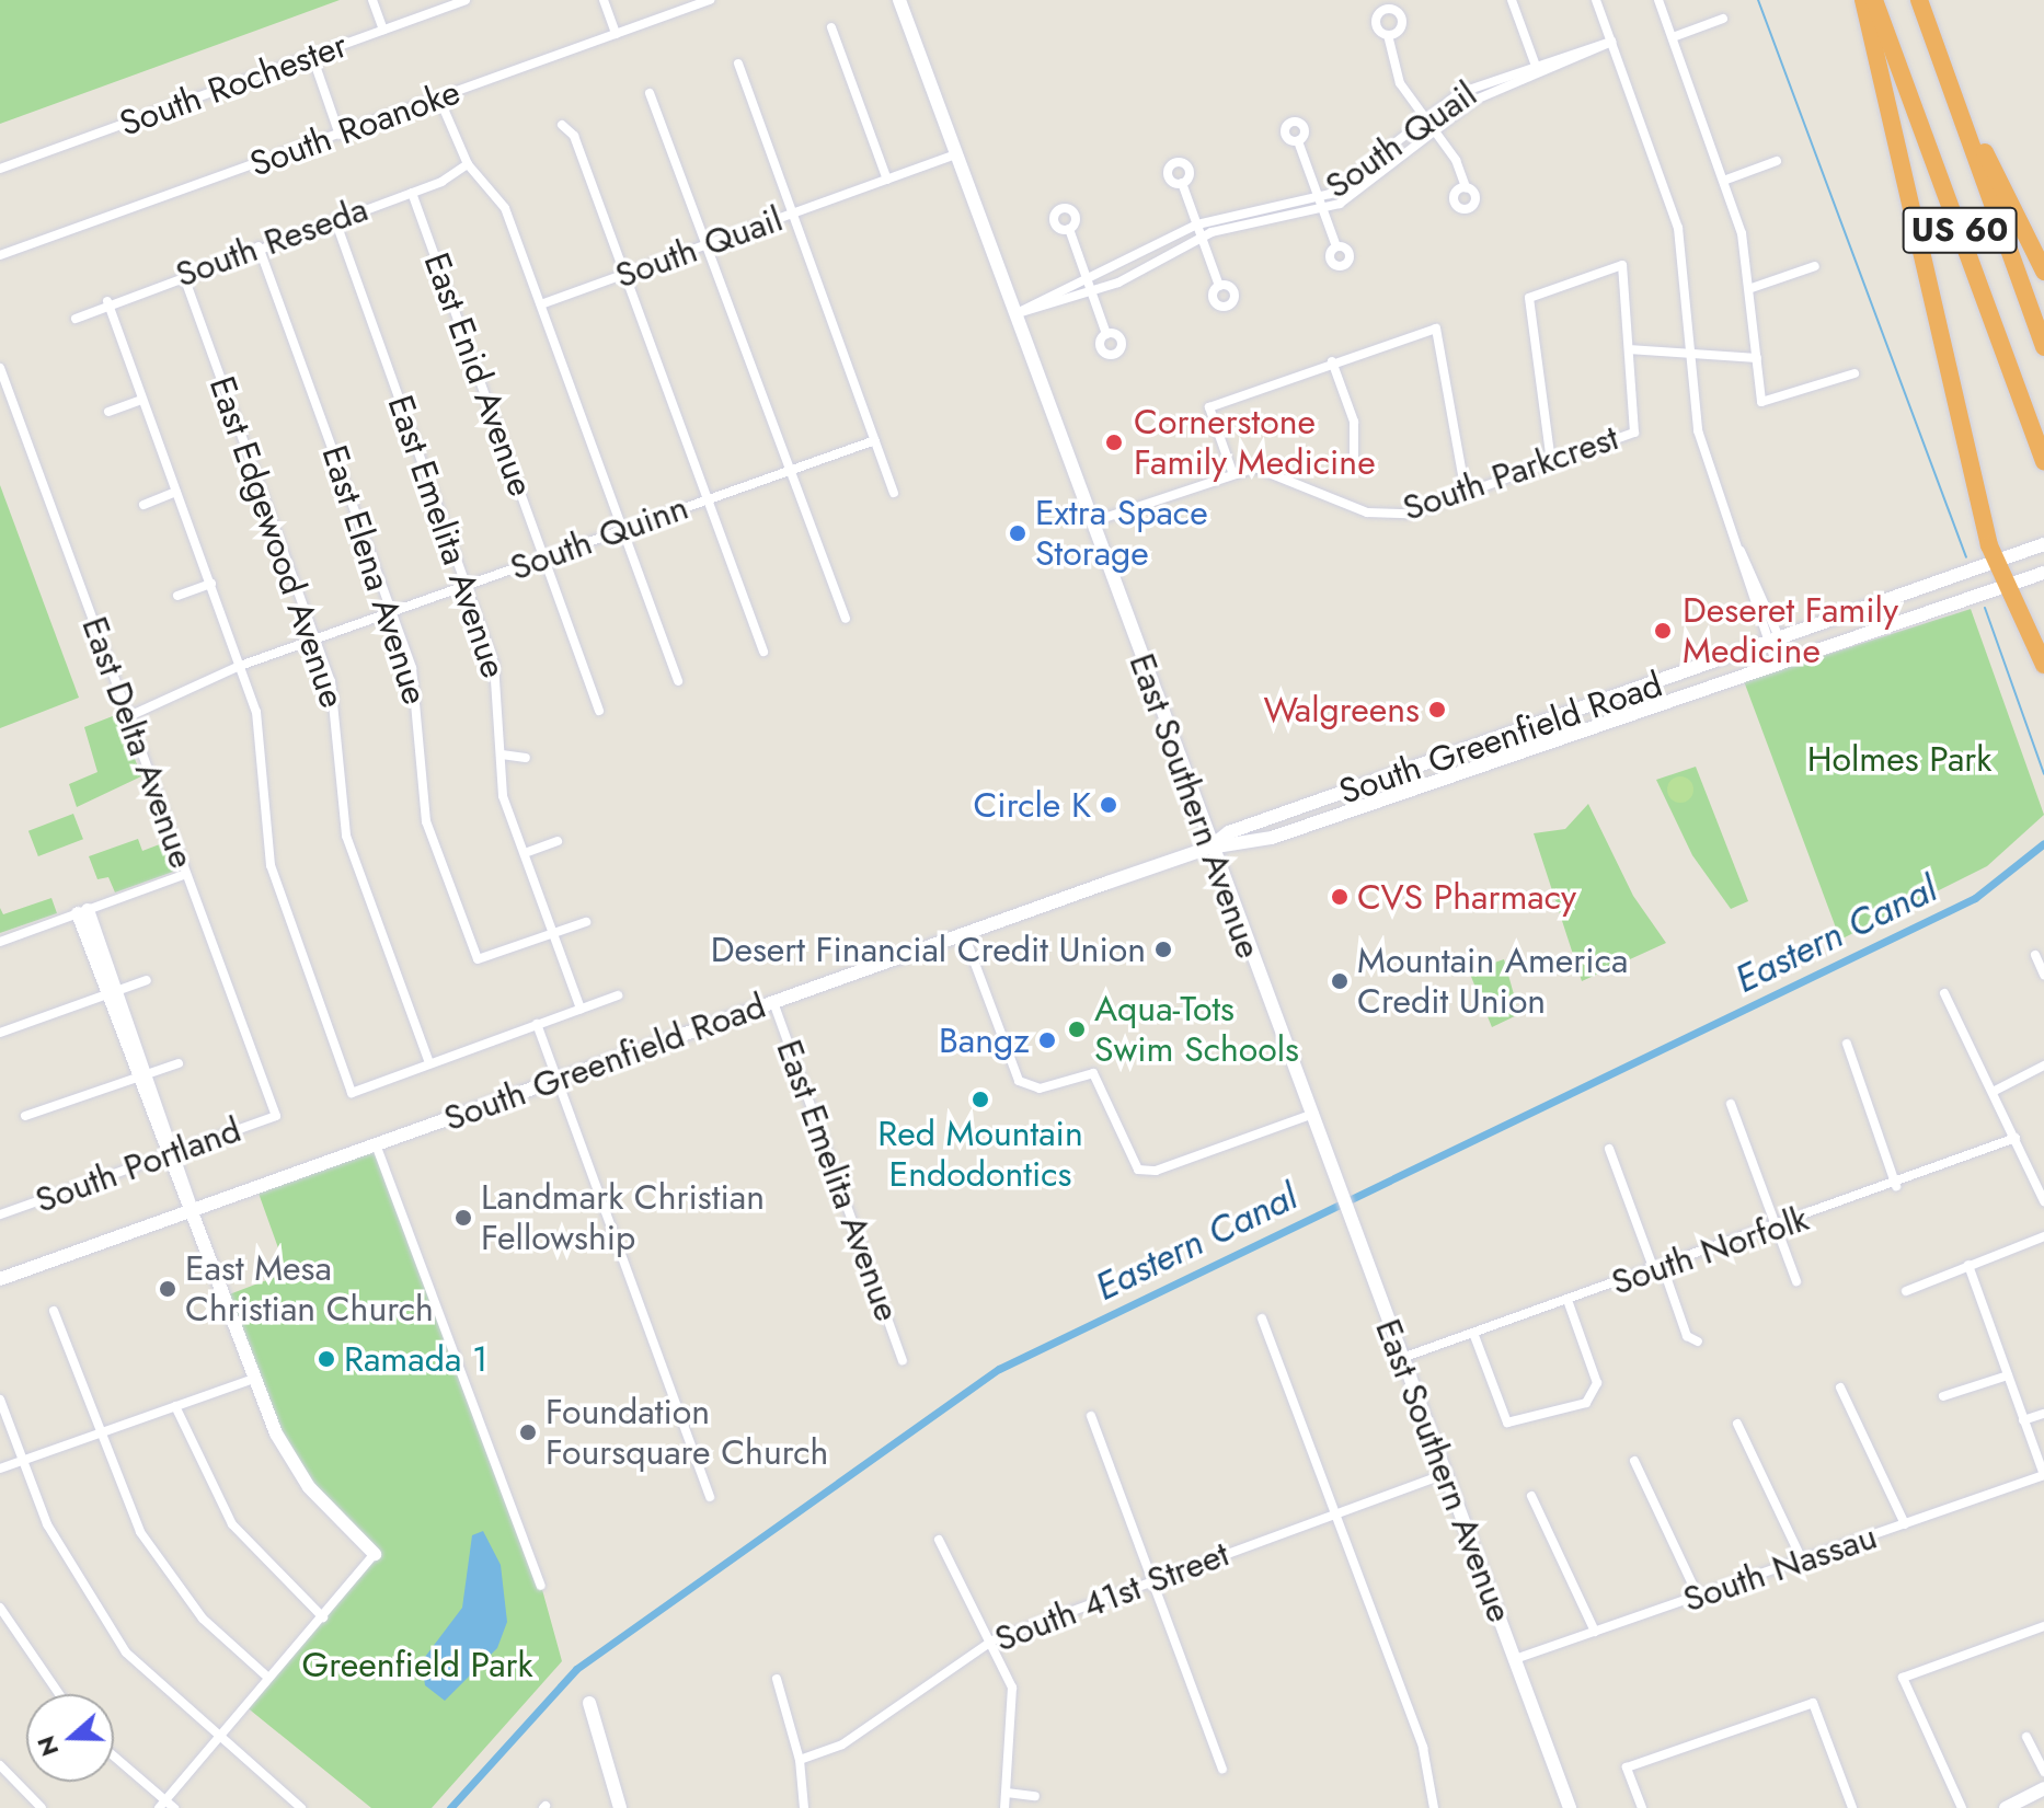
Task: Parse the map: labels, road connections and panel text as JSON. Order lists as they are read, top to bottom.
{
  "streets": {
    "highway": ["US 60"],
    "main road": ["South Greenfield Road", "East Southern Avenue"],
    "street": [
      "South Rochester",
      "South Roanoke",
      "South Quail",
      "South Reseda",
      "East Enid Avenue",
      "South Parkcrest",
      "East Emelita Avenue",
      "South Quinn",
      "East Edgewood Avenue",
      "East Elena Avenue",
      "East Delta Avenue",
      "South Portland",
      "South Norfolk",
      "South Nassau",
      "South 41st Street"
    ]
  },
  "crossings": [
    ["South Quail", "East Southern Avenue"],
    ["South Reseda", "East Enid Avenue"],
    ["South Reseda", "East Emelita Avenue"],
    ["South Reseda", "East Edgewood Avenue"],
    ["South Reseda", "East Elena Avenue"],
    ["East Enid Avenue", "South Quinn"],
    ["South Parkcrest", "East Southern Avenue"],
    ["East Emelita Avenue", "South Quinn"],
    ["East Emelita Avenue", "East Elena Avenue"],
    ["East Emelita Avenue", "South Greenfield Road"],
    ["South Quinn", "East Edgewood Avenue"],
    ["South Quinn", "East Elena Avenue"],
    ["South Quinn", "East Delta Avenue"],
    ["South Greenfield Road", "East Southern Avenue"],
    ["East Delta Avenue", "South Portland"],
    ["East Southern Avenue", "South Norfolk"],
    ["East Southern Avenue", "South Nassau"],
    ["East Southern Avenue", "South 41st Street"]
  ],
  "water": ["Eastern Canal"],
  "parks": ["Holmes Park", "Greenfield Park"],
  "places": [
    "Cornerstone Family Medicine",
    "Extra Space Storage",
    "Deseret Family Medicine",
    "Walgreens",
    "Circle K",
    "CVS Pharmacy",
    "Desert Financial Credit Union",
    "Mountain America Credit Union",
    "Aqua-Tots Swim Schools",
    "Bangz",
    "Red Mountain Endodontics",
    "Landmark Christian Fellowship",
    "East Mesa Christian Church",
    "Ramada 1",
    "Foundation Foursquare Church"
  ],
  "north": "left"
}
